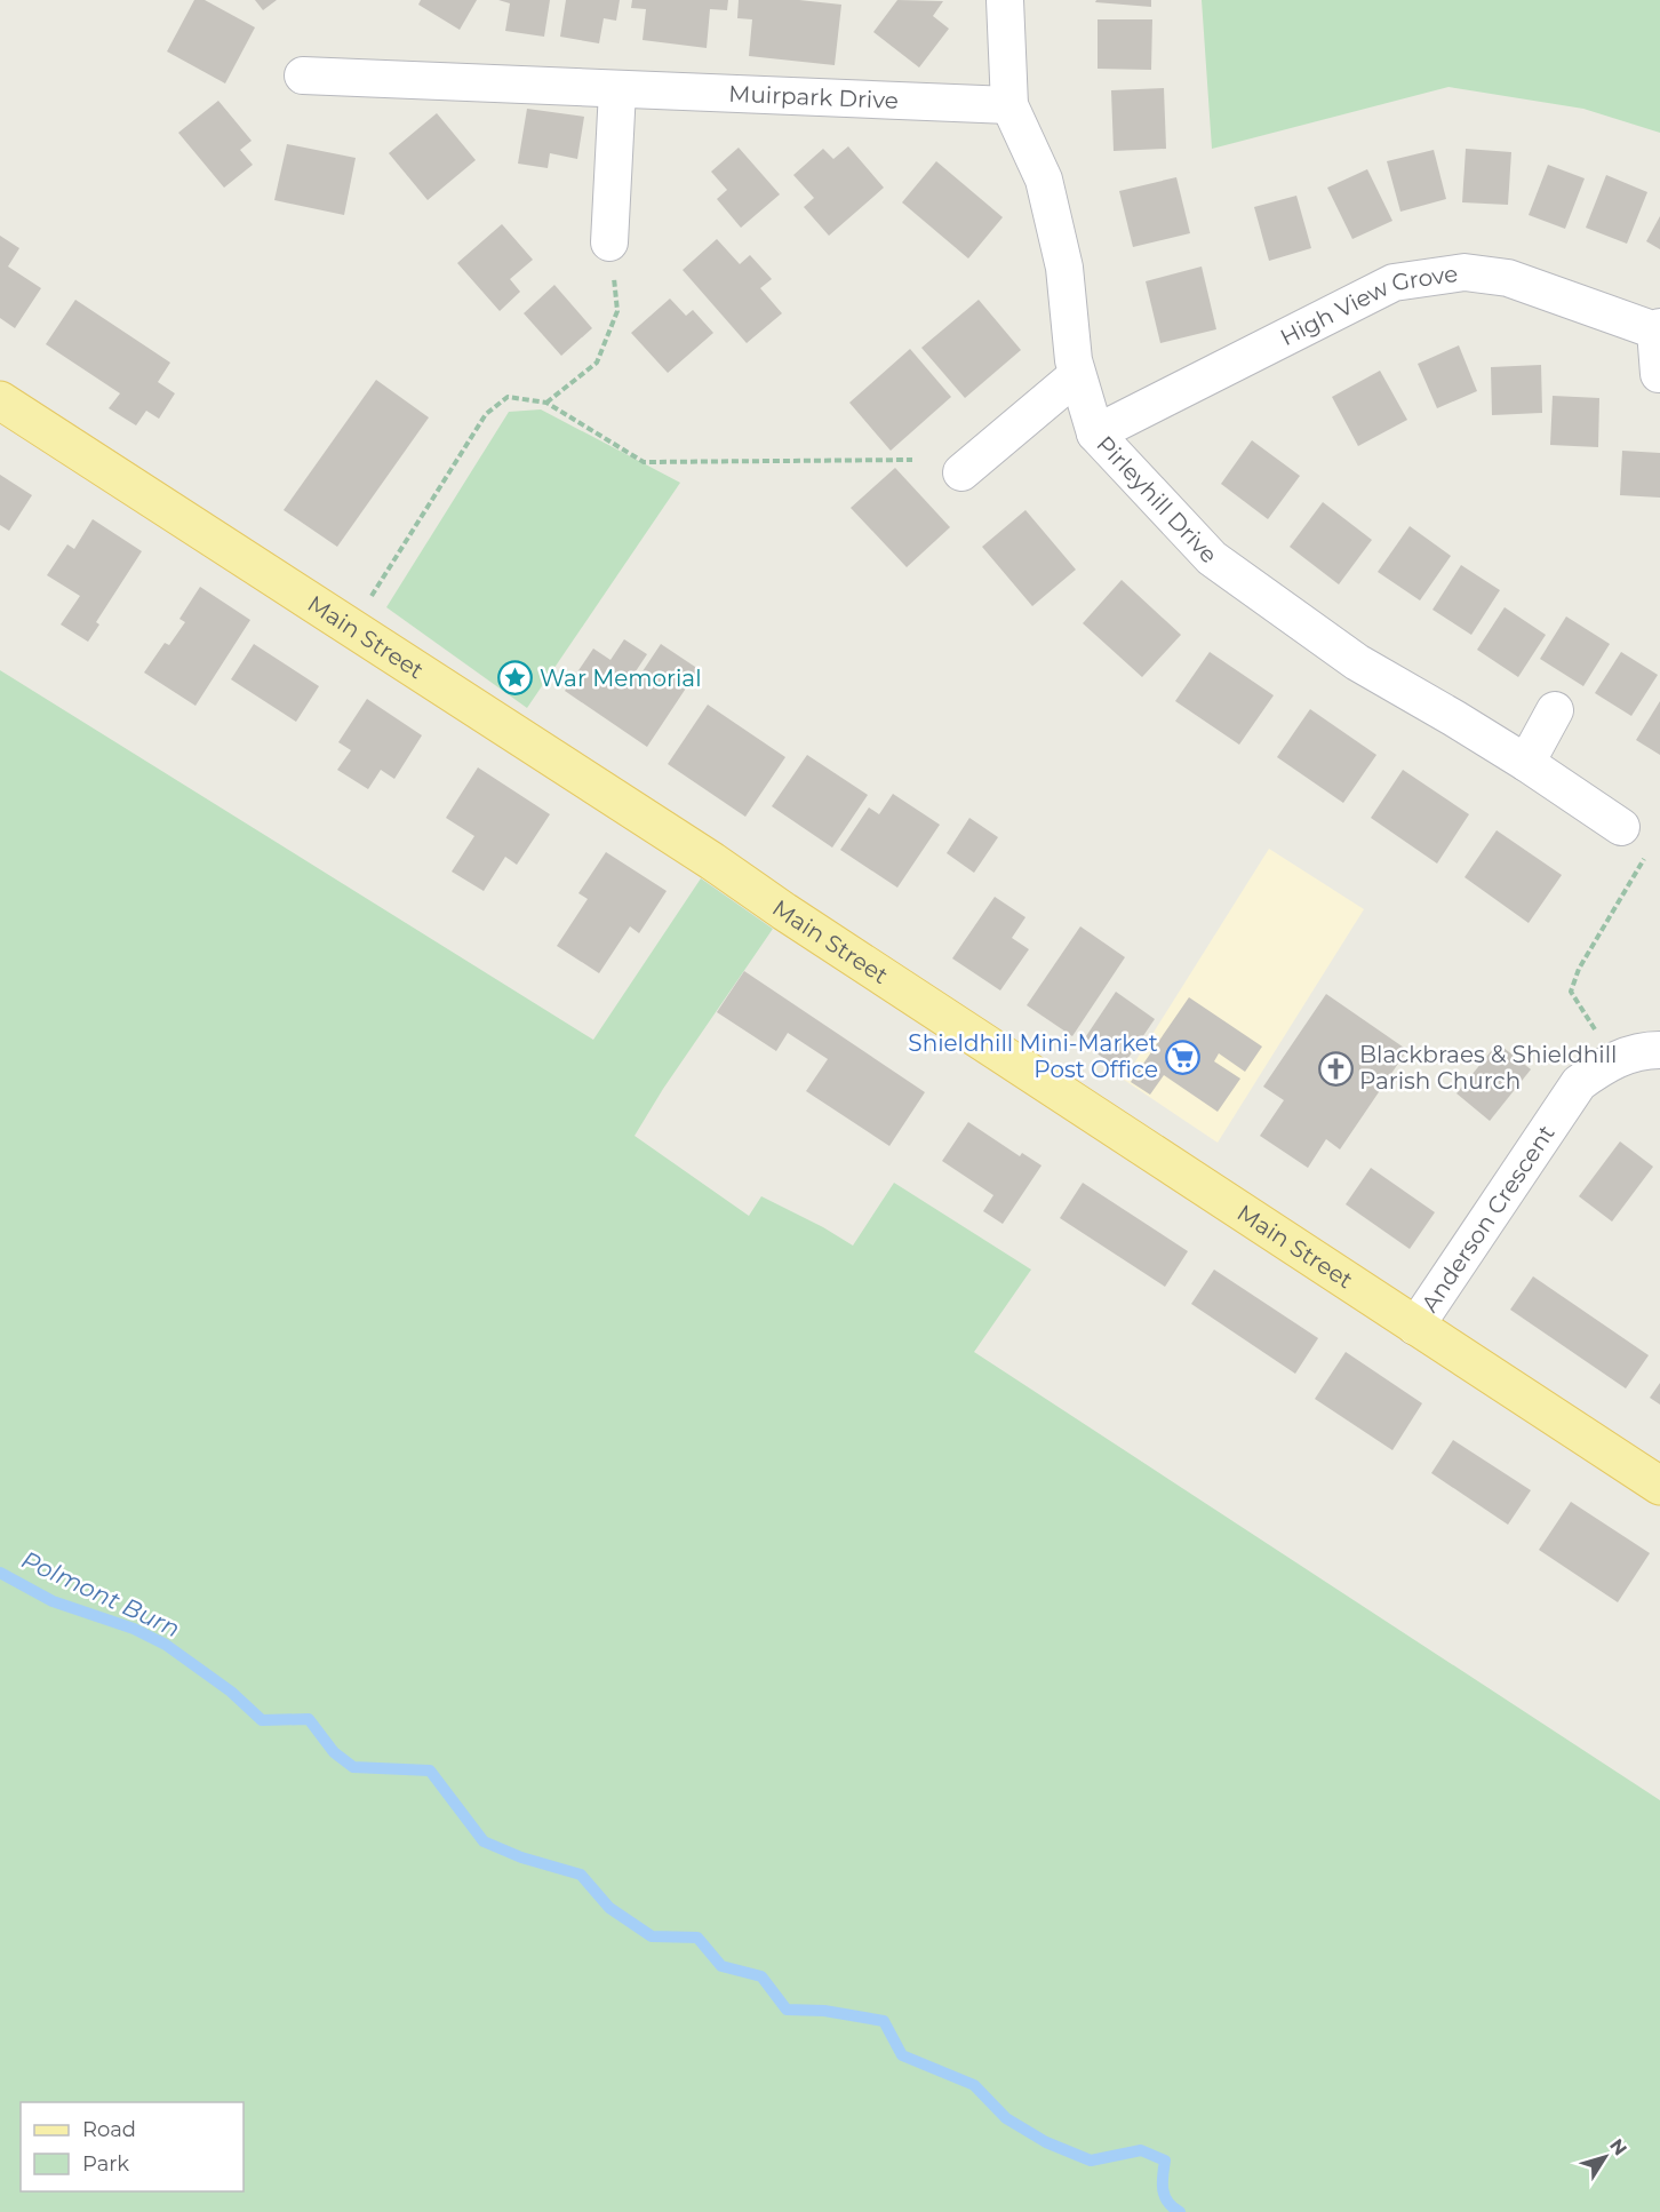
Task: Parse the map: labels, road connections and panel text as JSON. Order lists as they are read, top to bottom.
{
  "streets": {
    "main road": ["Main Street"],
    "street": [
      "Muirpark Drive",
      "High View Grove",
      "Pirleyhill Drive",
      "Anderson Crescent"
    ]
  },
  "crossings": [
    ["Muirpark Drive", "Pirleyhill Drive"],
    ["High View Grove", "Pirleyhill Drive"],
    ["Main Street", "Anderson Crescent"]
  ],
  "water": ["Polmont Burn"],
  "places": {
    "place": ["War Memorial"],
    "supermarket": ["Shieldhill Mini-Market Post Office"],
    "church": ["Blackbraes & Shieldhill Parish Church"]
  },
  "legend": ["Road", "Park"],
  "north": "top right"
}
